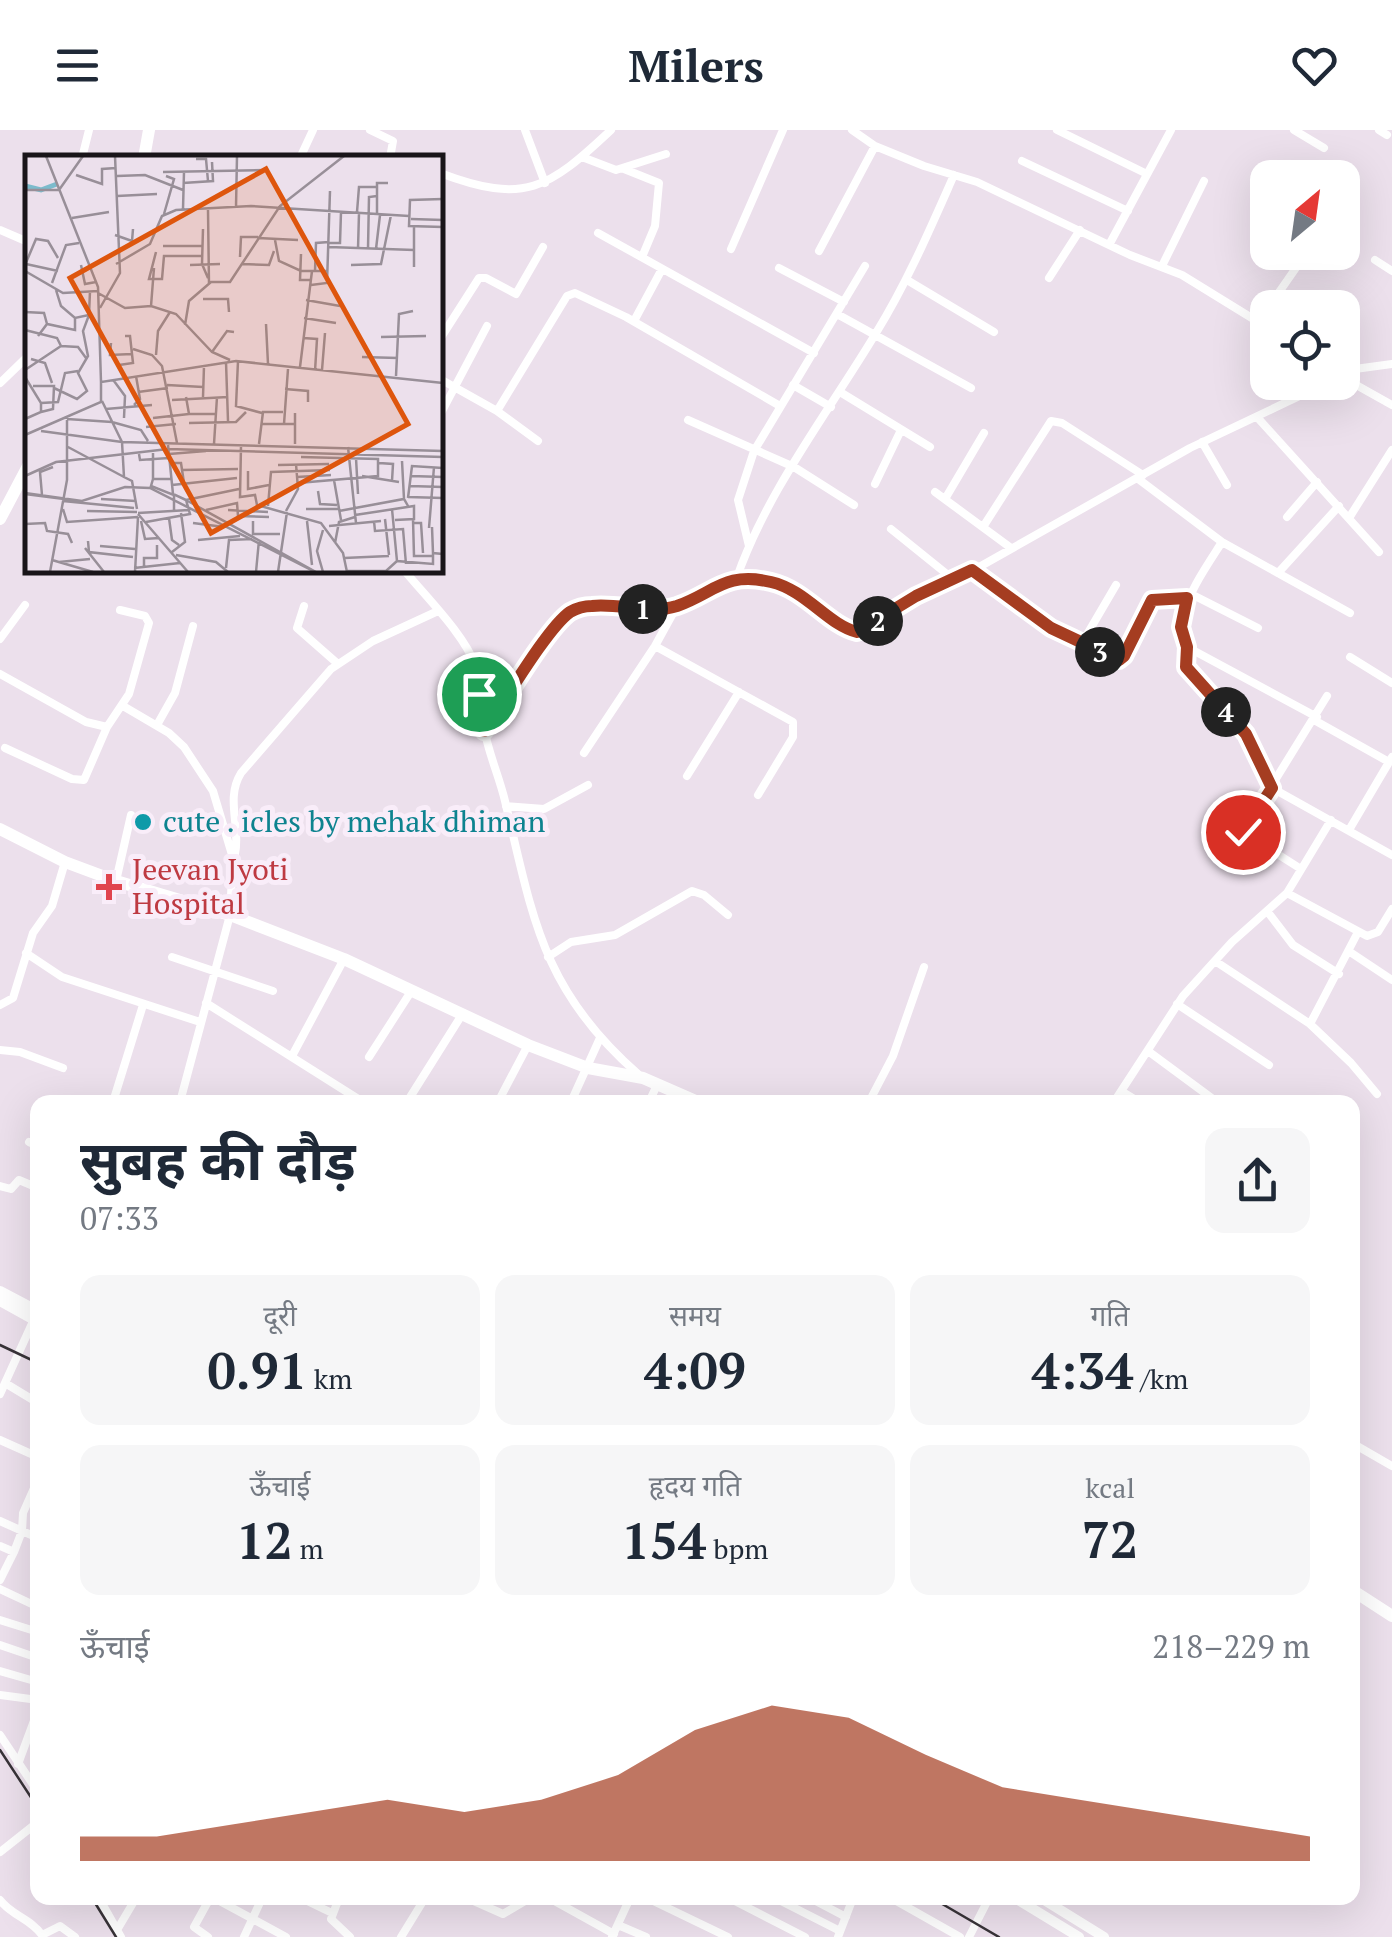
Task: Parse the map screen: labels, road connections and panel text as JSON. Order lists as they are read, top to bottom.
{
  "places": {
    "other": ["cute . icles by mehak dhiman"],
    "health": ["Jeevan Jyoti Hospital"]
  },
  "north": "top right",
  "page": {
    "header": "Milers",
    "pins": [
      "1",
      "2",
      "3",
      "4"
    ],
    "heading": ["सुबह की दौड़", "07:33"],
    "stats": [
      ["दूरी", "0.91 km"],
      ["समय", "4:09"],
      ["गति", "4:34 /km"],
      ["ऊँचाई", "12 m"],
      ["हृदय गति", "154 bpm"],
      ["kcal", "72"]
    ],
    "chart": ["ऊँचाई", "218–229 m"]
  }
}
